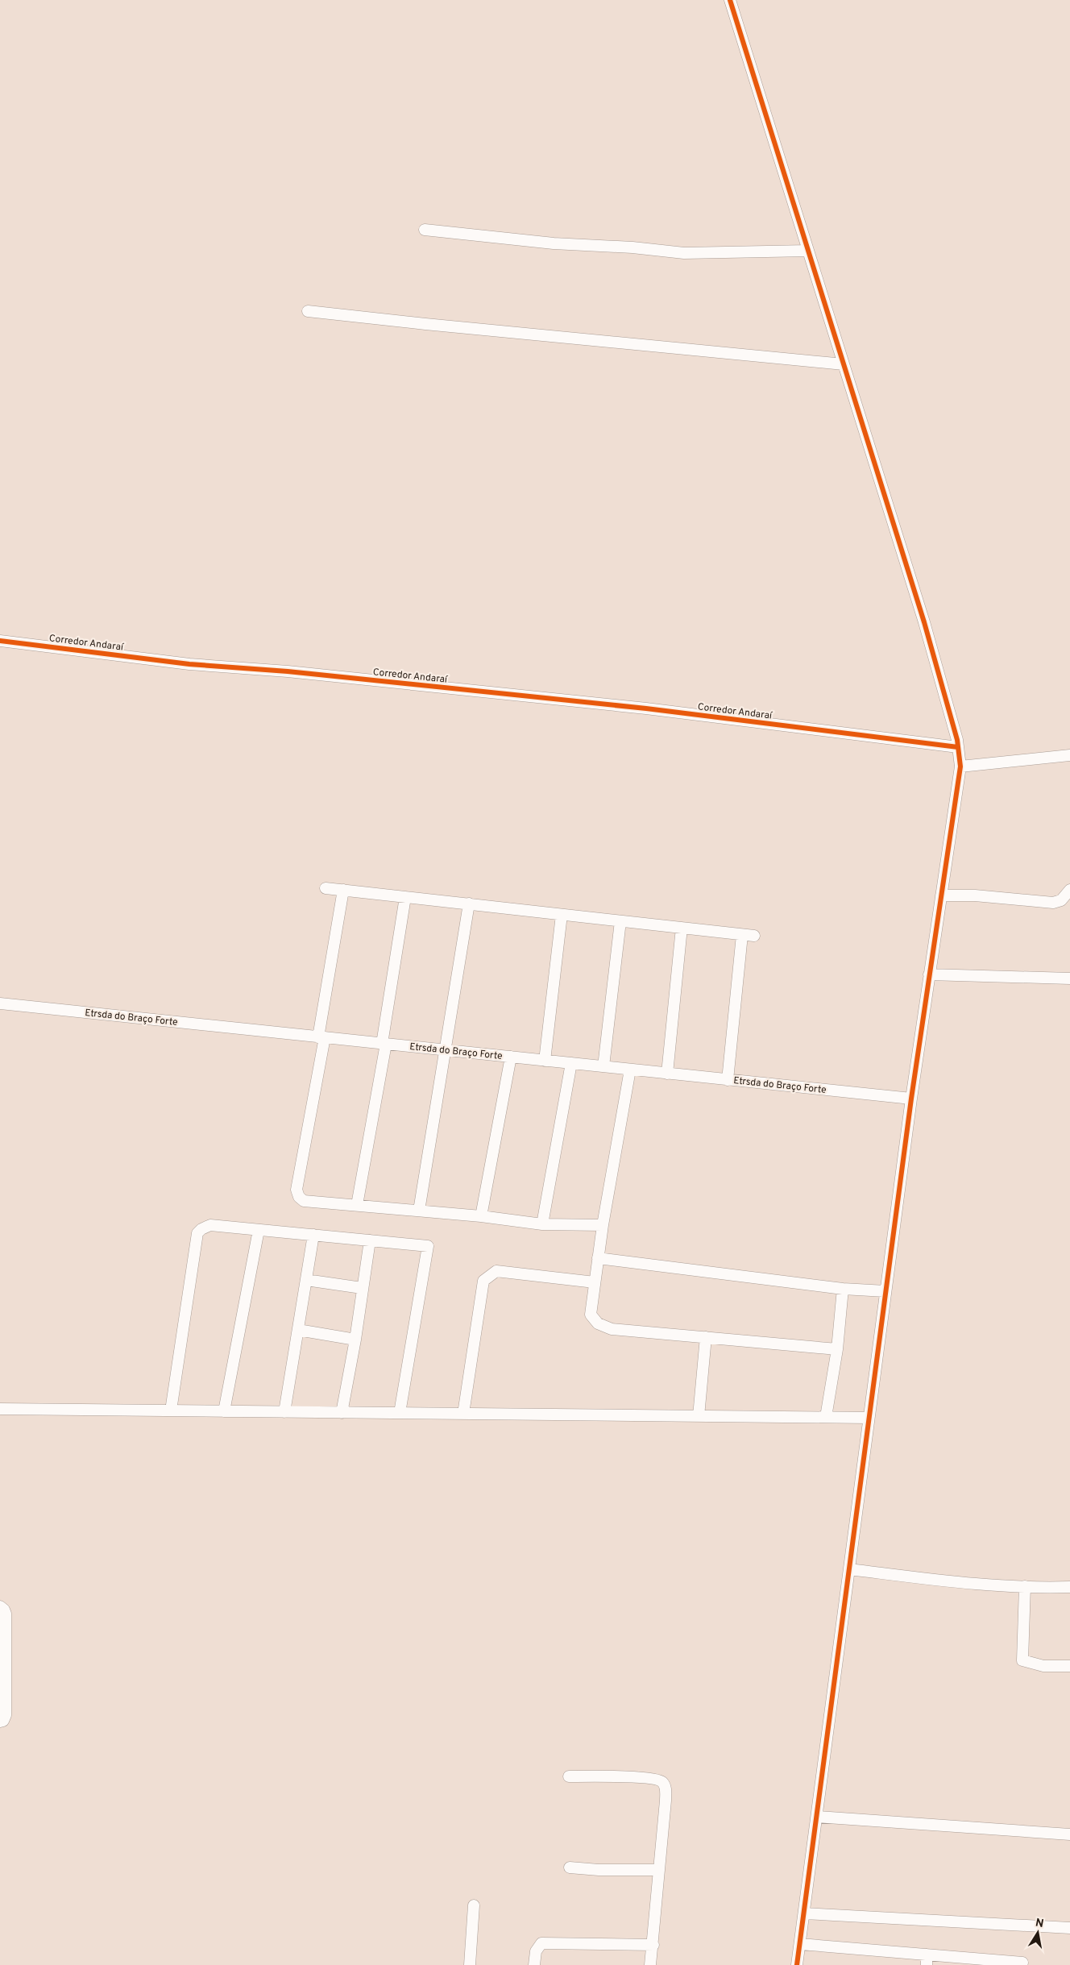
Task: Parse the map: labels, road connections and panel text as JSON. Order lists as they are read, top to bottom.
{
  "streets": {
    "street": ["Corredor Andaraí", "Etrsda do Braço Forte"]
  },
  "north": "top"
}
